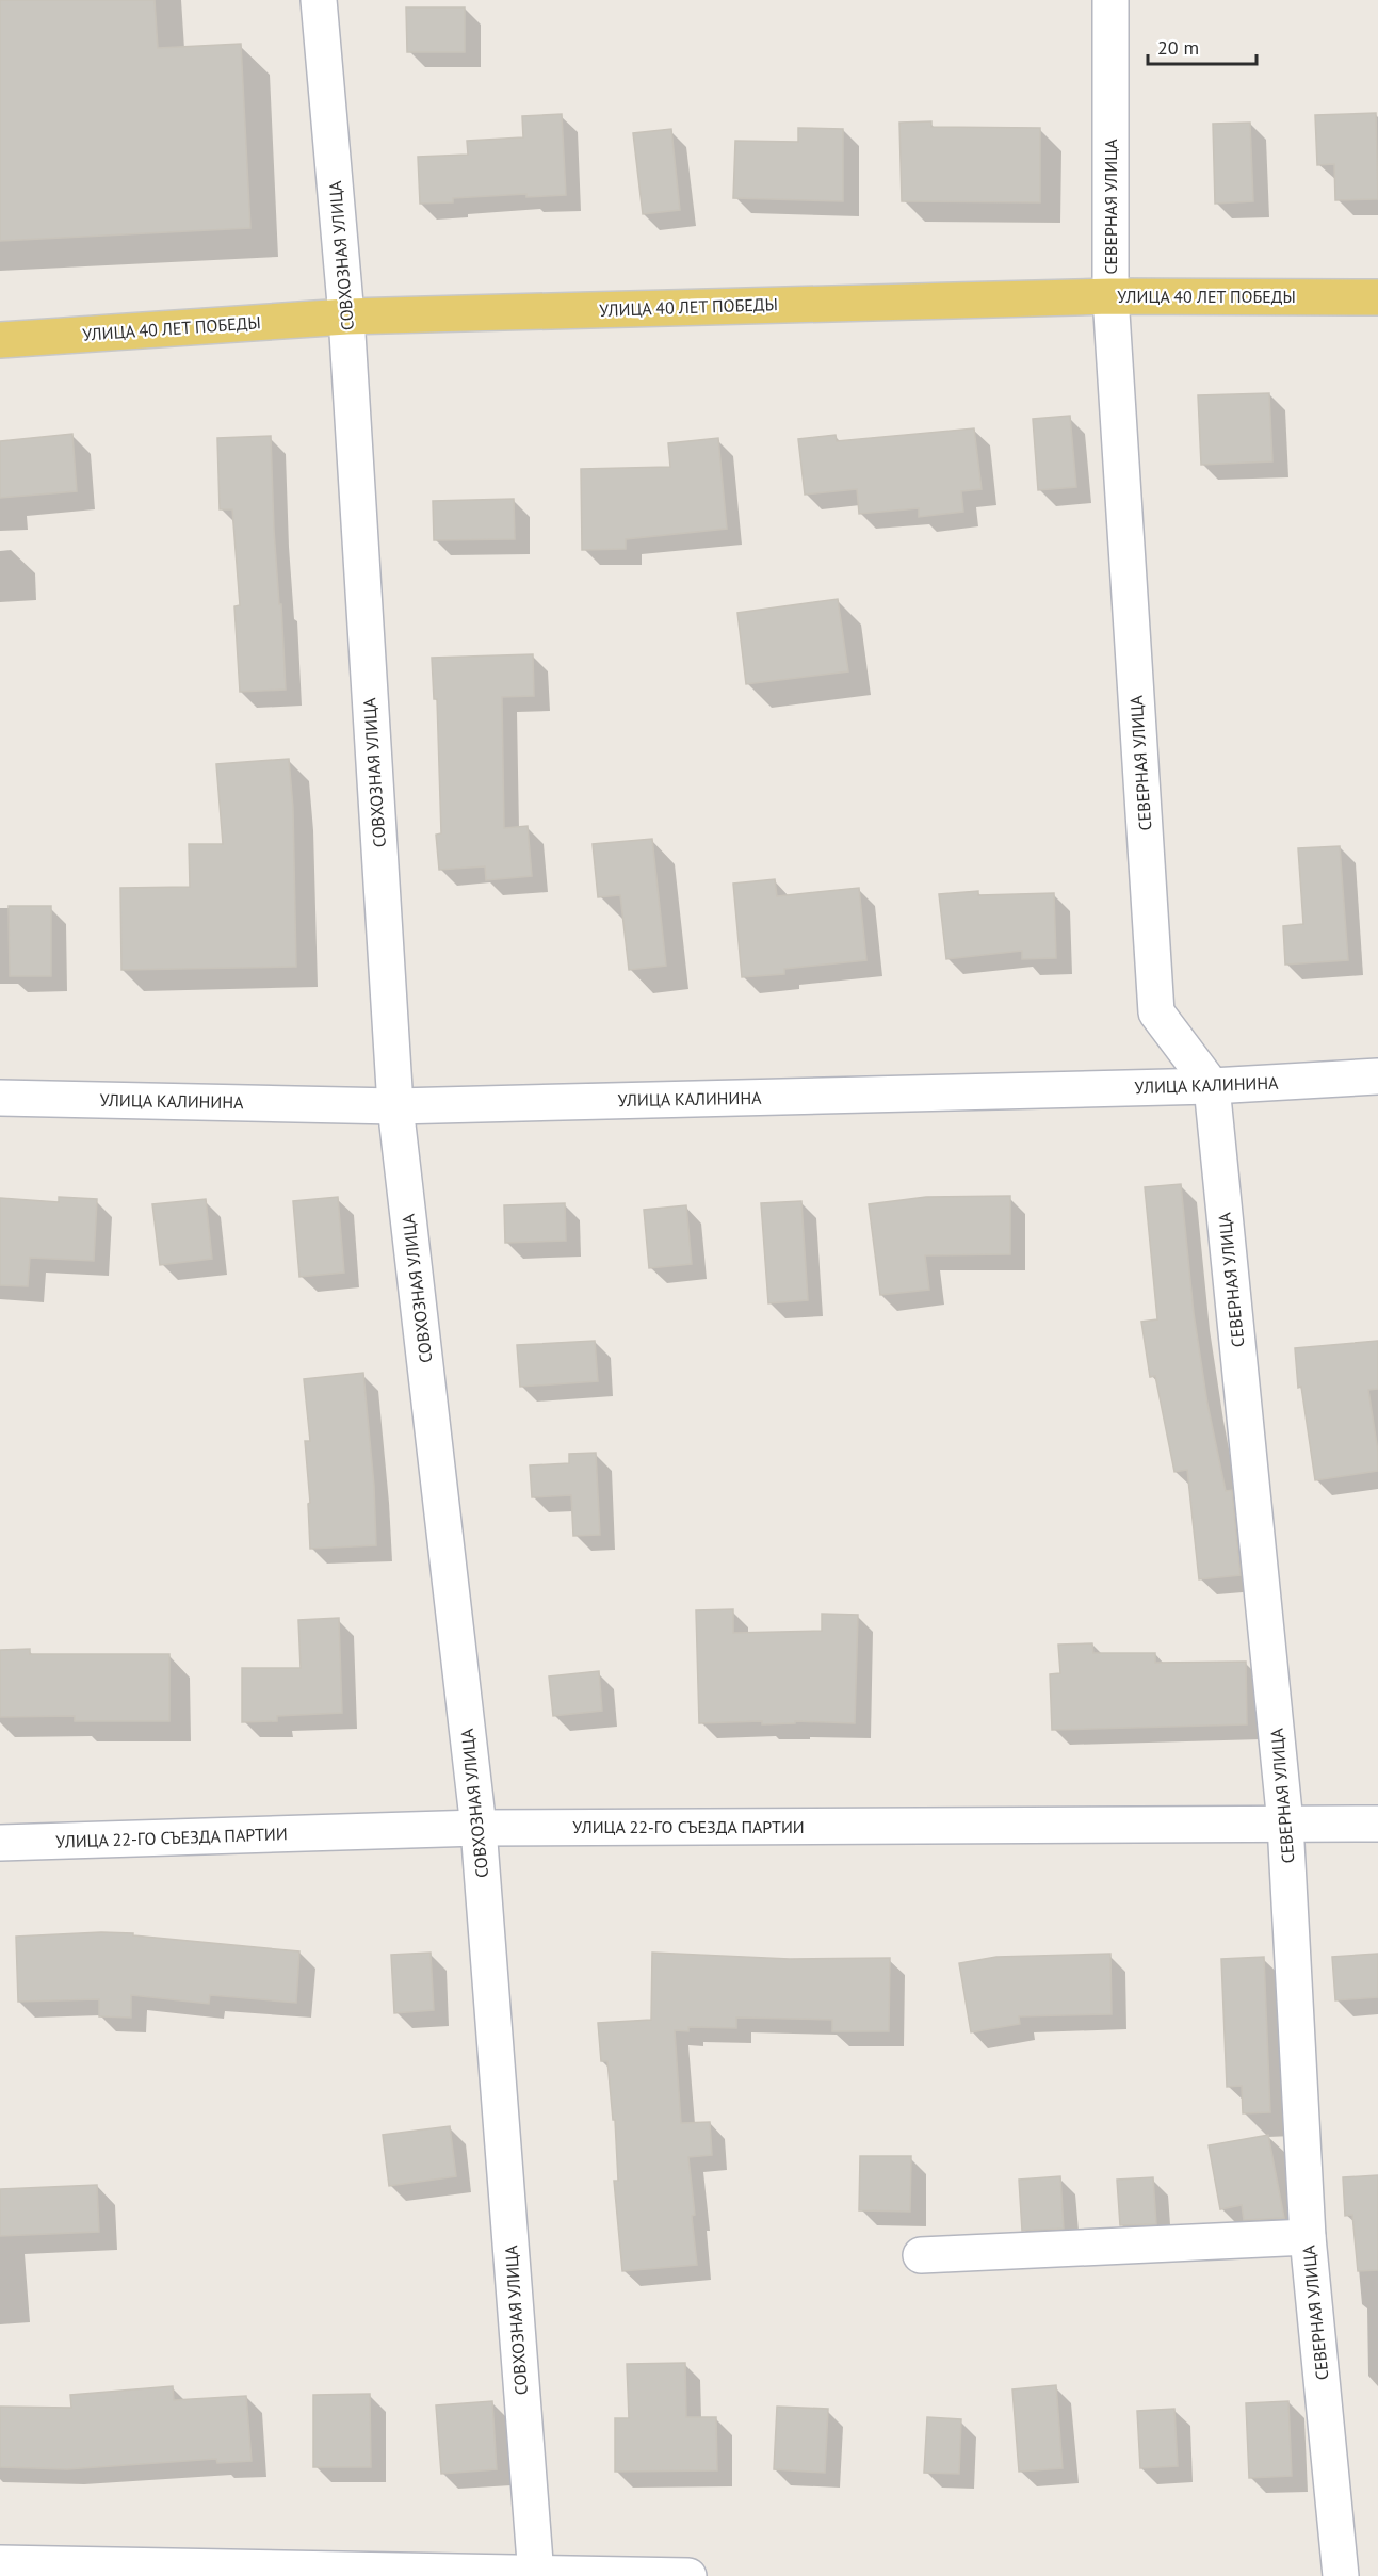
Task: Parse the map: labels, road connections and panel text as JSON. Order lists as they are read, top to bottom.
{
  "streets": {
    "main road": ["УЛИЦА 40 ЛЕТ ПОБЕДЫ"],
    "street": [
      "СЕВЕРНАЯ УЛИЦА",
      "СОВХОЗНАЯ УЛИЦА",
      "УЛИЦА КАЛИНИНА",
      "УЛИЦА 22-ГО СЪЕЗДА ПАРТИИ"
    ]
  },
  "crossings": [
    ["СЕВЕРНАЯ УЛИЦА", "УЛИЦА 40 ЛЕТ ПОБЕДЫ"],
    ["СЕВЕРНАЯ УЛИЦА", "УЛИЦА КАЛИНИНА"],
    ["СЕВЕРНАЯ УЛИЦА", "УЛИЦА 22-ГО СЪЕЗДА ПАРТИИ"],
    ["СОВХОЗНАЯ УЛИЦА", "УЛИЦА 40 ЛЕТ ПОБЕДЫ"],
    ["СОВХОЗНАЯ УЛИЦА", "УЛИЦА КАЛИНИНА"],
    ["СОВХОЗНАЯ УЛИЦА", "УЛИЦА 22-ГО СЪЕЗДА ПАРТИИ"]
  ],
  "scale_bar": "20 m"
}
